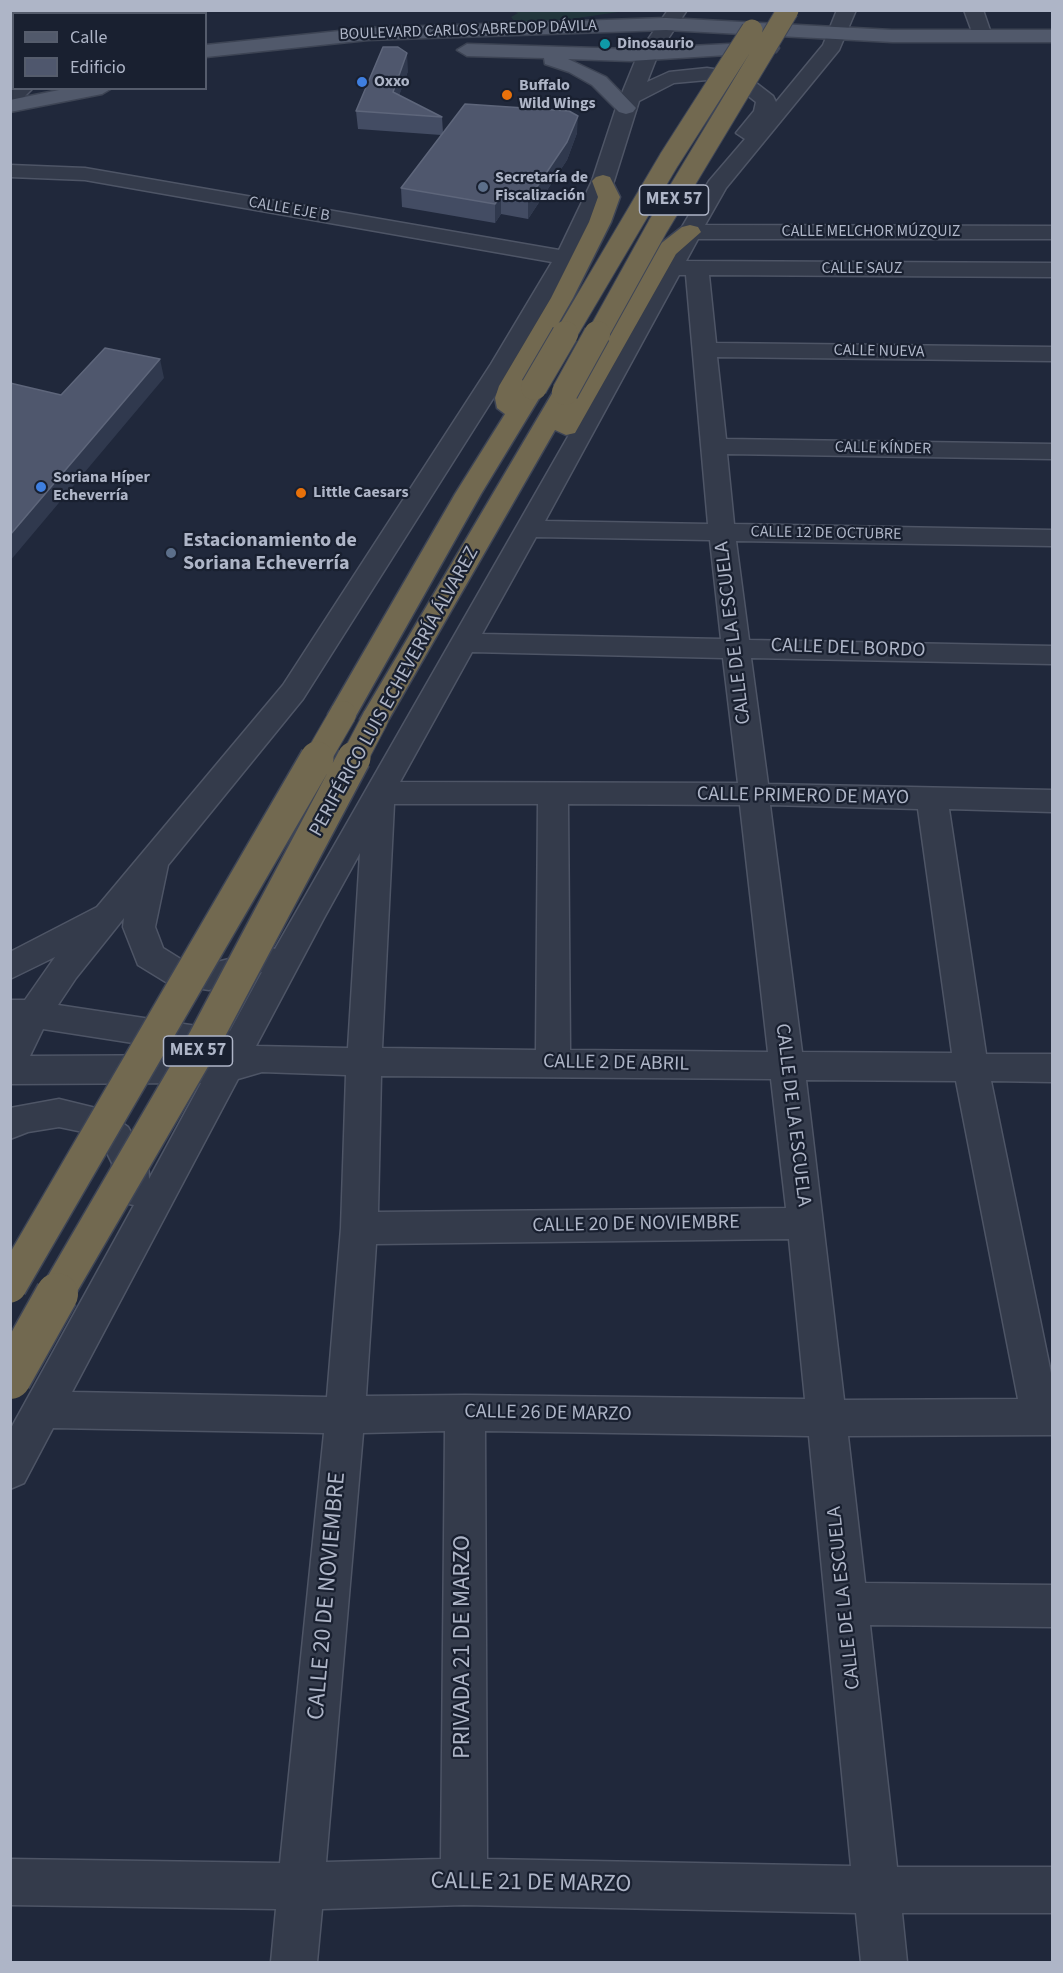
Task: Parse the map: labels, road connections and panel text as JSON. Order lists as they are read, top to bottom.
{
  "streets": {
    "highway": ["MEX 57", "PERIFÉRICO LUIS ECHEVERRÍA ÁLVAREZ"],
    "main road": ["BOULEVARD CARLOS ABREDOP DÁVILA"],
    "street": [
      "CALLE EJE B",
      "CALLE MELCHOR MÚZQUIZ",
      "CALLE SAUZ",
      "CALLE NUEVA",
      "CALLE KÍNDER",
      "CALLE 12 DE OCTUBRE",
      "CALLE DE LA ESCUELA",
      "CALLE DEL BORDO",
      "CALLE PRIMERO DE MAYO",
      "CALLE 2 DE ABRIL",
      "CALLE 20 DE NOVIEMBRE",
      "CALLE 26 DE MARZO",
      "PRIVADA 21 DE MARZO",
      "CALLE 21 DE MARZO"
    ]
  },
  "crossings": [
    ["CALLE SAUZ", "CALLE DE LA ESCUELA"],
    ["CALLE NUEVA", "CALLE DE LA ESCUELA"],
    ["CALLE KÍNDER", "CALLE DE LA ESCUELA"],
    ["CALLE 12 DE OCTUBRE", "CALLE DE LA ESCUELA"],
    ["CALLE DE LA ESCUELA", "CALLE DEL BORDO"],
    ["CALLE DE LA ESCUELA", "CALLE PRIMERO DE MAYO"],
    ["CALLE DE LA ESCUELA", "CALLE 2 DE ABRIL"],
    ["CALLE DE LA ESCUELA", "CALLE 20 DE NOVIEMBRE"],
    ["CALLE DE LA ESCUELA", "CALLE 26 DE MARZO"],
    ["CALLE DE LA ESCUELA", "CALLE 21 DE MARZO"],
    ["CALLE PRIMERO DE MAYO", "CALLE 20 DE NOVIEMBRE"],
    ["CALLE 2 DE ABRIL", "CALLE 20 DE NOVIEMBRE"],
    ["CALLE 20 DE NOVIEMBRE", "CALLE 26 DE MARZO"],
    ["CALLE 20 DE NOVIEMBRE", "CALLE 21 DE MARZO"],
    ["CALLE 26 DE MARZO", "PRIVADA 21 DE MARZO"],
    ["PRIVADA 21 DE MARZO", "CALLE 21 DE MARZO"]
  ],
  "places": [
    "Dinosaurio",
    "Oxxo",
    "Buffalo Wild Wings",
    "Secretaría de Fiscalización",
    "Soriana Híper Echeverría",
    "Little Caesars",
    "Estacionamiento de Soriana Echeverría"
  ],
  "legend": ["Calle", "Edificio"]
}
